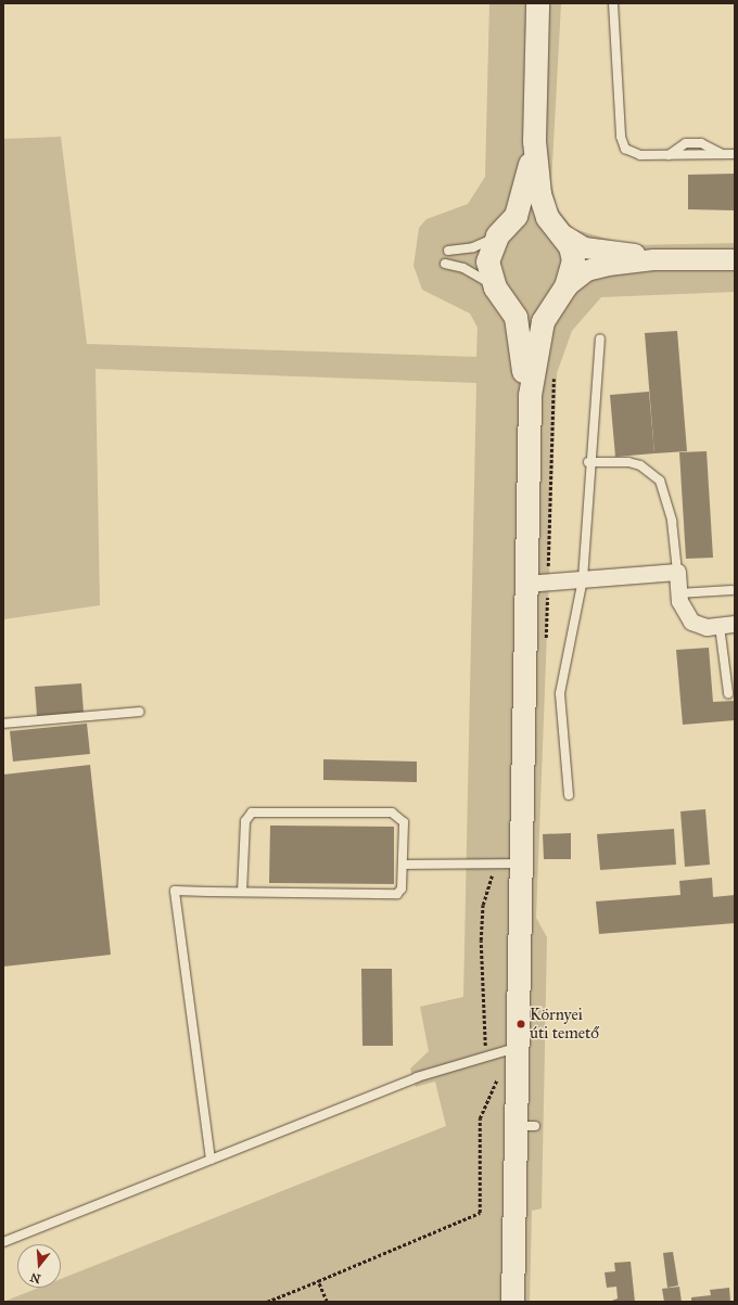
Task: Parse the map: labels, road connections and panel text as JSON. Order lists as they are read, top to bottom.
{
  "places": ["Környei úti temető"],
  "north": "bottom"
}
